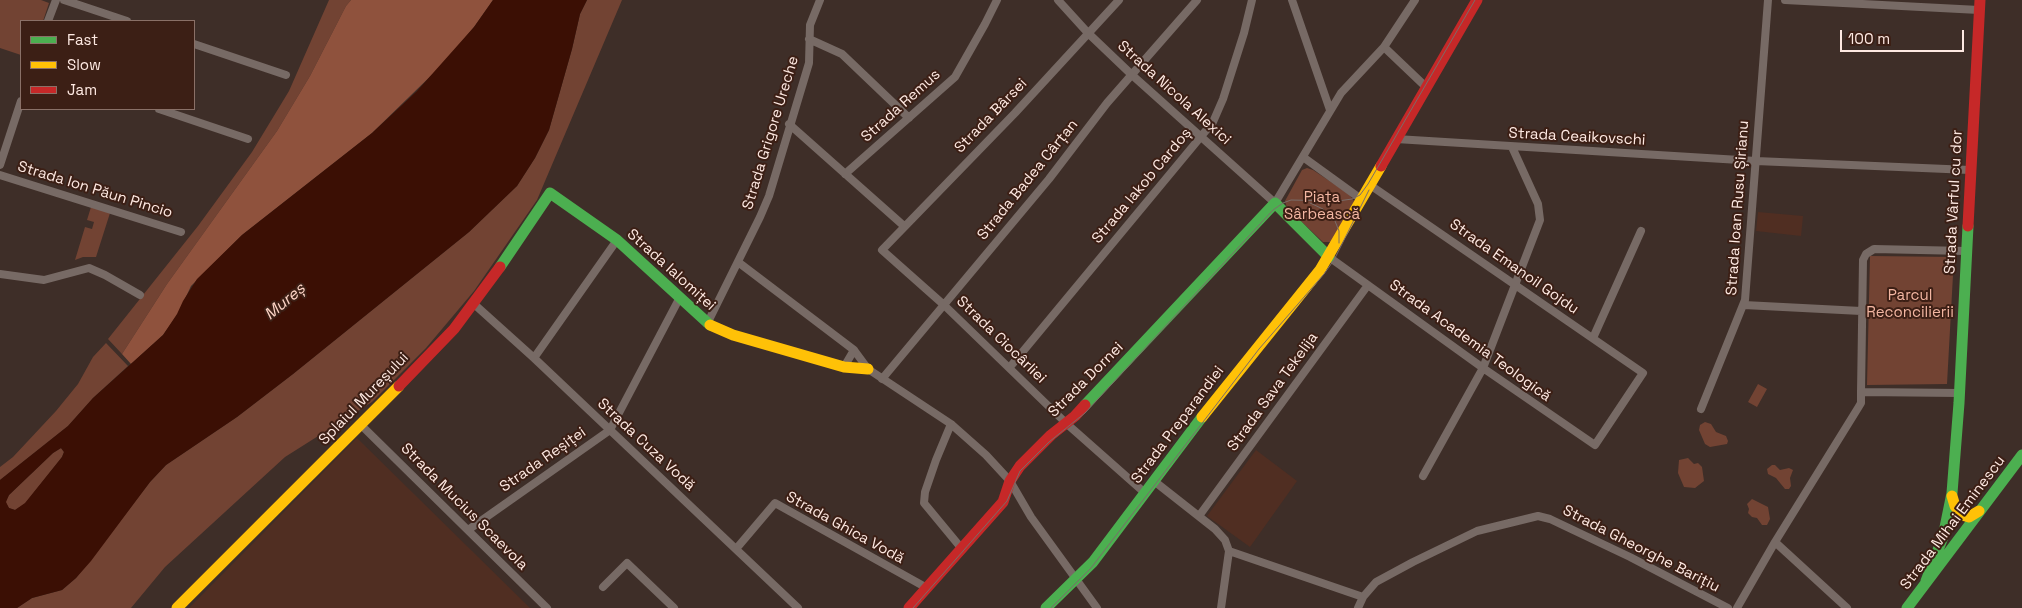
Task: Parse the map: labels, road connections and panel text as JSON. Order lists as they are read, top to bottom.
{
  "streets": {
    "street": [
      "Strada Nicola Alexici",
      "Strada Remus",
      "Strada Bârsei",
      "Strada Grigore Ureche",
      "Strada Ceaikovschi",
      "Strada Badea Cârțan",
      "Strada Iakob Cardoș",
      "Strada Ion Păun Pincio",
      "Strada Vârful cu dor",
      "Strada Ioan Rusu Șirianu",
      "Strada Emanoil Gojdu",
      "Strada Ialomiței",
      "Strada Ciocârliei",
      "Strada Academia Teologică",
      "Strada Dornei",
      "Strada Sava Tekelija",
      "Splaiul Mureșului",
      "Strada Preparandiei",
      "Strada Cuza Vodă",
      "Strada Reșiței",
      "Strada Mucius Scaevola",
      "Strada Mihai Eminescu",
      "Strada Ghica Vodă",
      "Strada Gheorghe Barițiu"
    ]
  },
  "crossings": [
    ["Strada Nicola Alexici", "Strada Bârsei"],
    ["Strada Nicola Alexici", "Strada Badea Cârțan"],
    ["Strada Nicola Alexici", "Strada Iakob Cardoș"],
    ["Strada Nicola Alexici", "Strada Dornei"],
    ["Strada Bârsei", "Strada Ciocârliei"],
    ["Strada Grigore Ureche", "Strada Ialomiței"],
    ["Strada Ceaikovschi", "Strada Vârful cu dor"],
    ["Strada Ceaikovschi", "Strada Ioan Rusu Șirianu"],
    ["Strada Ceaikovschi", "Strada Preparandiei"],
    ["Strada Badea Cârțan", "Strada Ciocârliei"],
    ["Strada Iakob Cardoș", "Strada Ciocârliei"],
    ["Strada Vârful cu dor", "Strada Mihai Eminescu"],
    ["Strada Emanoil Gojdu", "Strada Academia Teologică"],
    ["Strada Emanoil Gojdu", "Strada Preparandiei"],
    ["Strada Ialomiței", "Splaiul Mureșului"],
    ["Strada Ialomiței", "Strada Reșiței"],
    ["Strada Ciocârliei", "Strada Dornei"],
    ["Strada Ciocârliei", "Strada Preparandiei"],
    ["Strada Academia Teologică", "Strada Sava Tekelija"],
    ["Strada Academia Teologică", "Strada Preparandiei"],
    ["Strada Dornei", "Strada Ghica Vodă"],
    ["Splaiul Mureșului", "Strada Cuza Vodă"],
    ["Splaiul Mureșului", "Strada Mucius Scaevola"],
    ["Strada Cuza Vodă", "Strada Reșiței"],
    ["Strada Cuza Vodă", "Strada Ghica Vodă"],
    ["Strada Reșiței", "Strada Mucius Scaevola"]
  ],
  "water": ["Mureș"],
  "parks": ["Piața Sârbească", "Parcul Reconcilierii"],
  "legend": ["Fast", "Slow", "Jam"],
  "scale_bar": "100 m"
}
